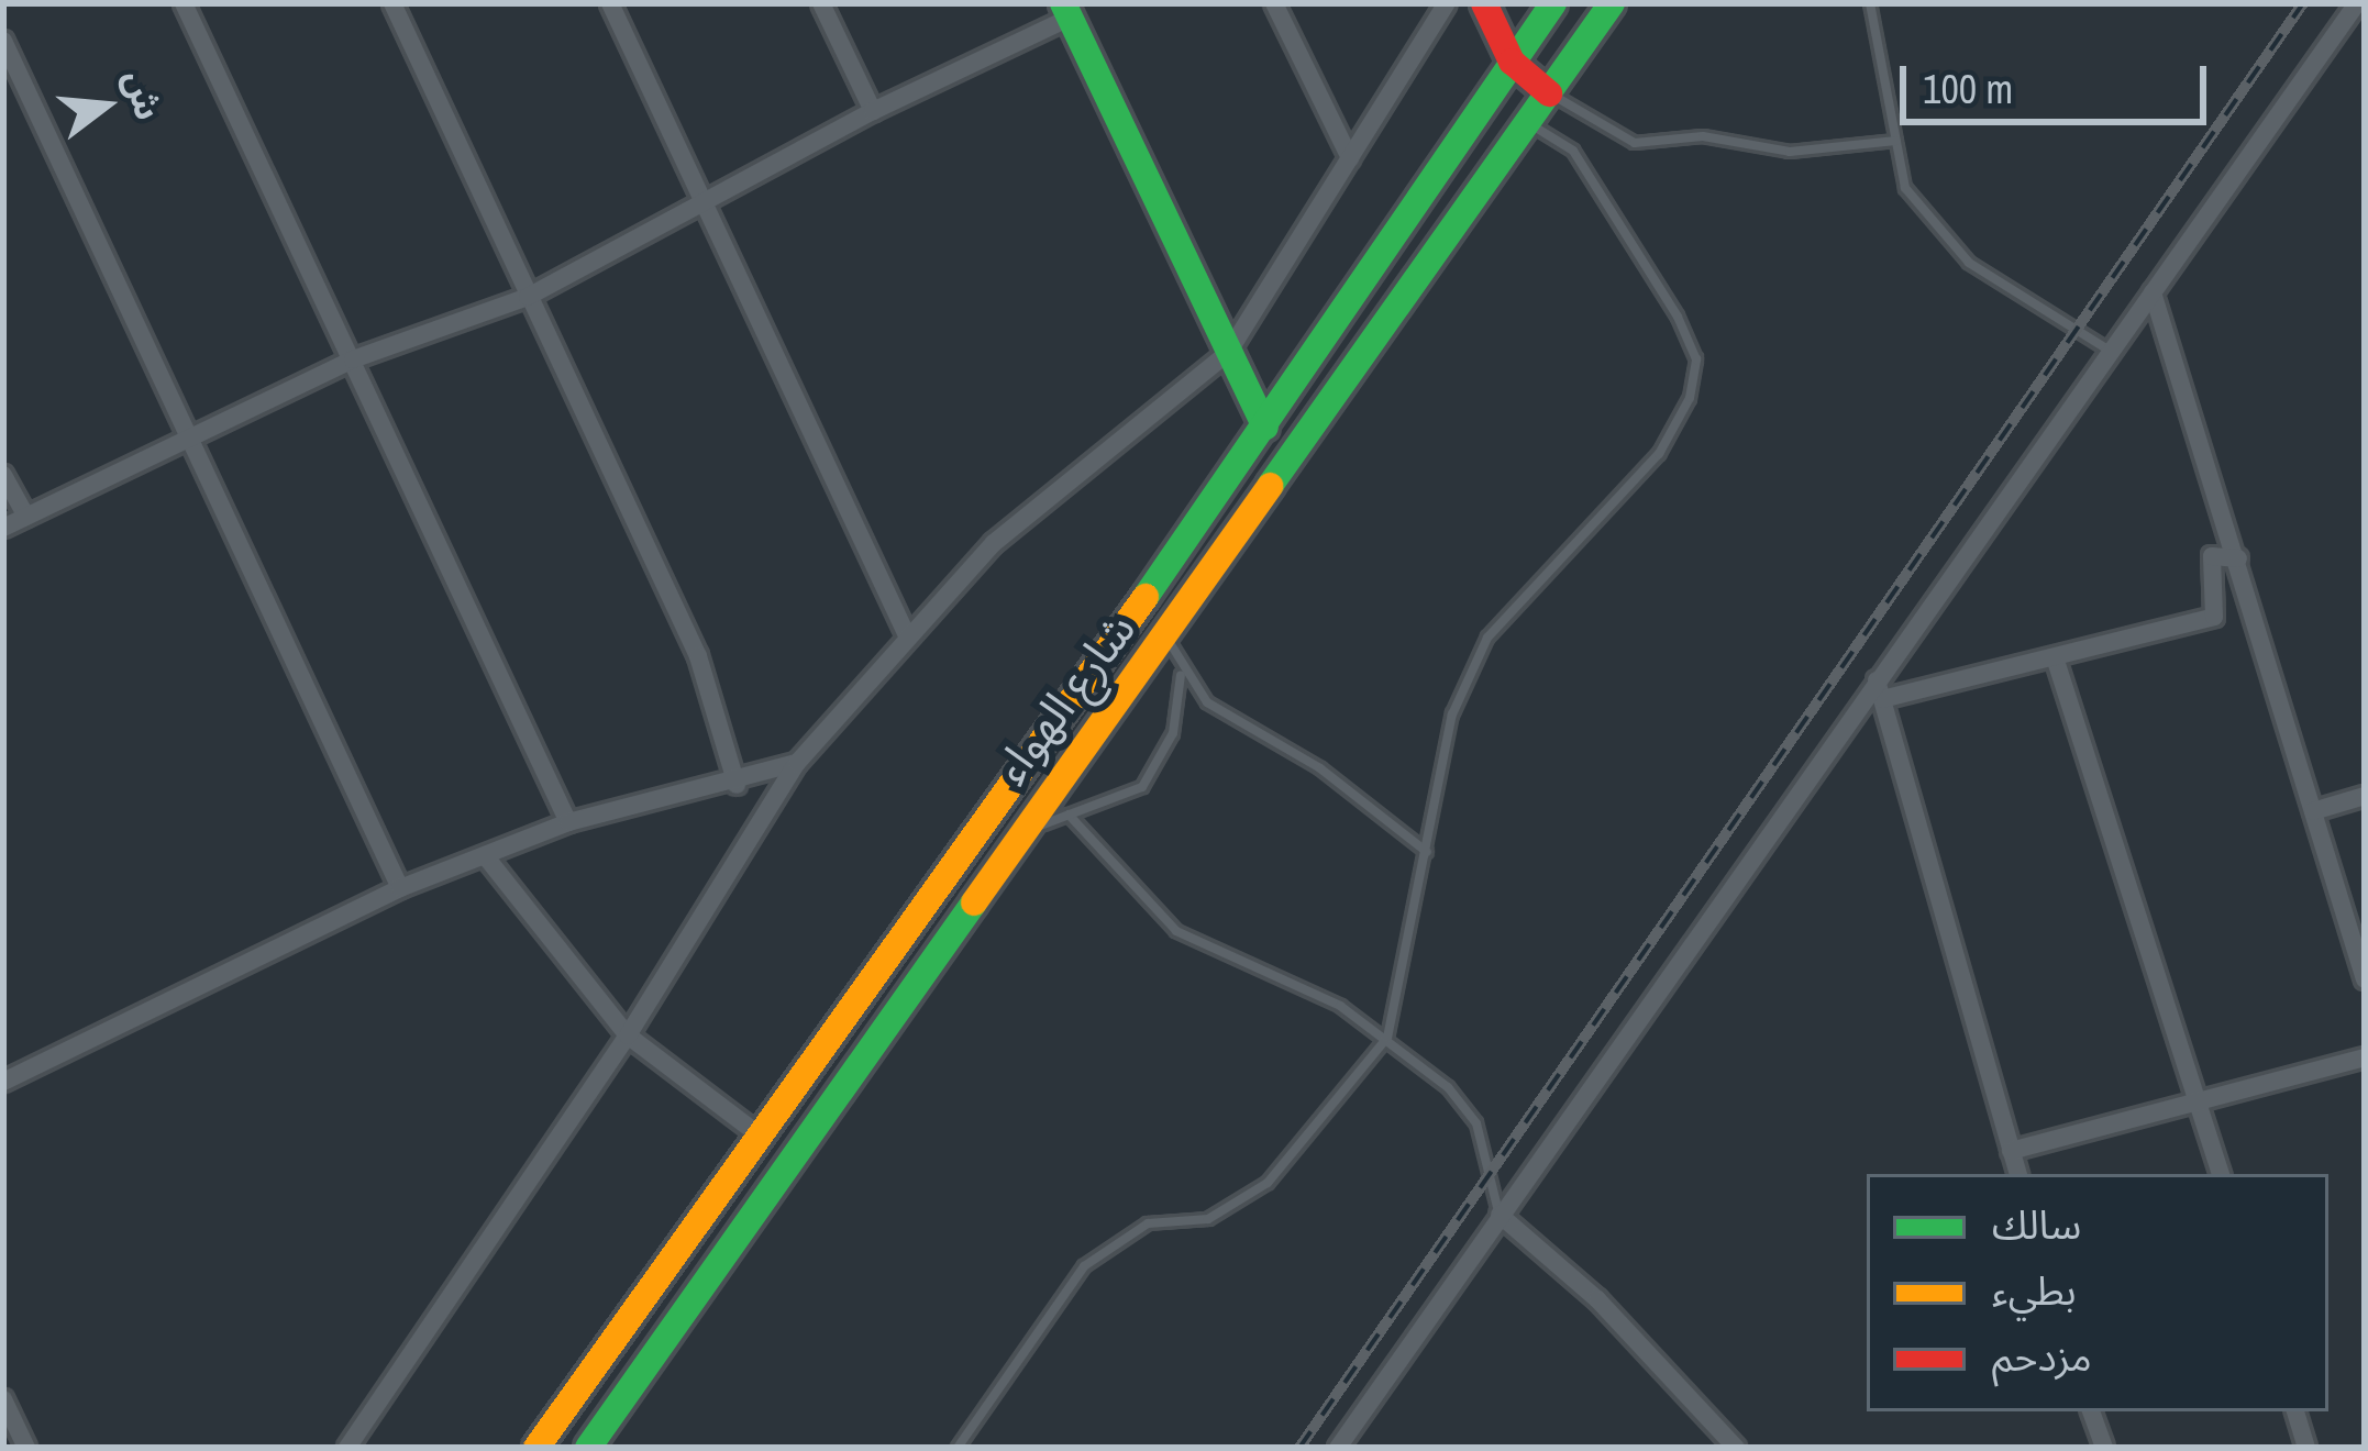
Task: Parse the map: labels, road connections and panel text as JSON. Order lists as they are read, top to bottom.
{
  "streets": {
    "main road": ["شارع الهواء"]
  },
  "legend": ["سالك", "بطيء", "مزدحم"],
  "scale_bar": "100 m",
  "north": "right"
}
